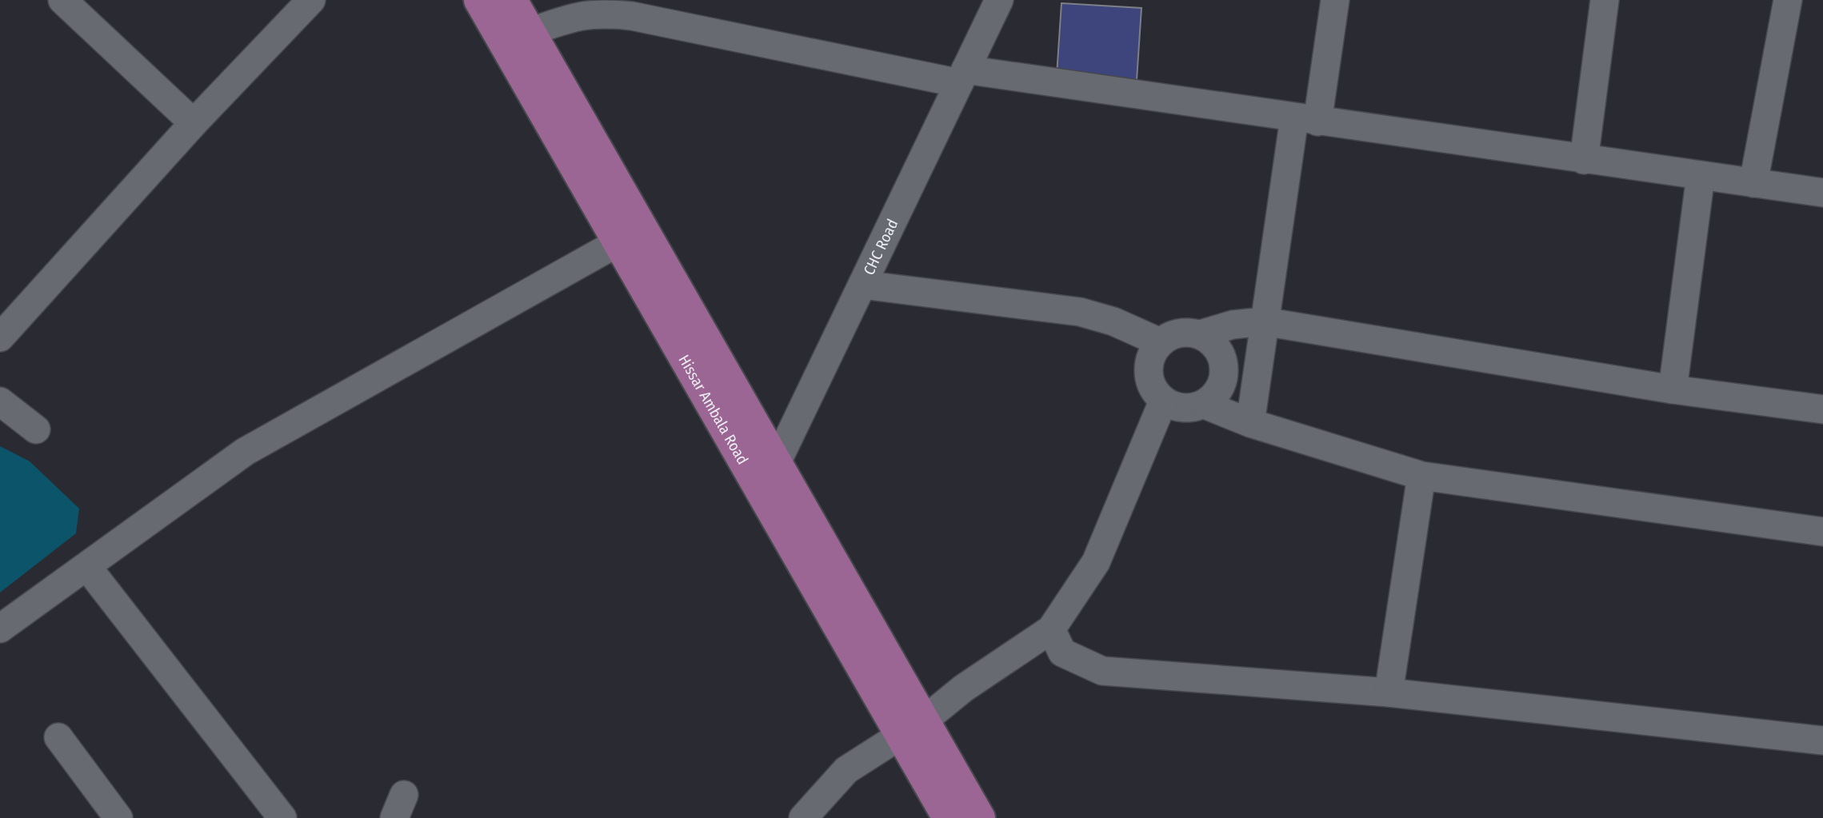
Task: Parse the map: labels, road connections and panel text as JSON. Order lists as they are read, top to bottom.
{
  "streets": {
    "main road": ["Hissar Ambala Road"],
    "street": ["CHC Road"]
  },
  "crossings": [
    ["CHC Road", "Hissar Ambala Road"]
  ]
}
